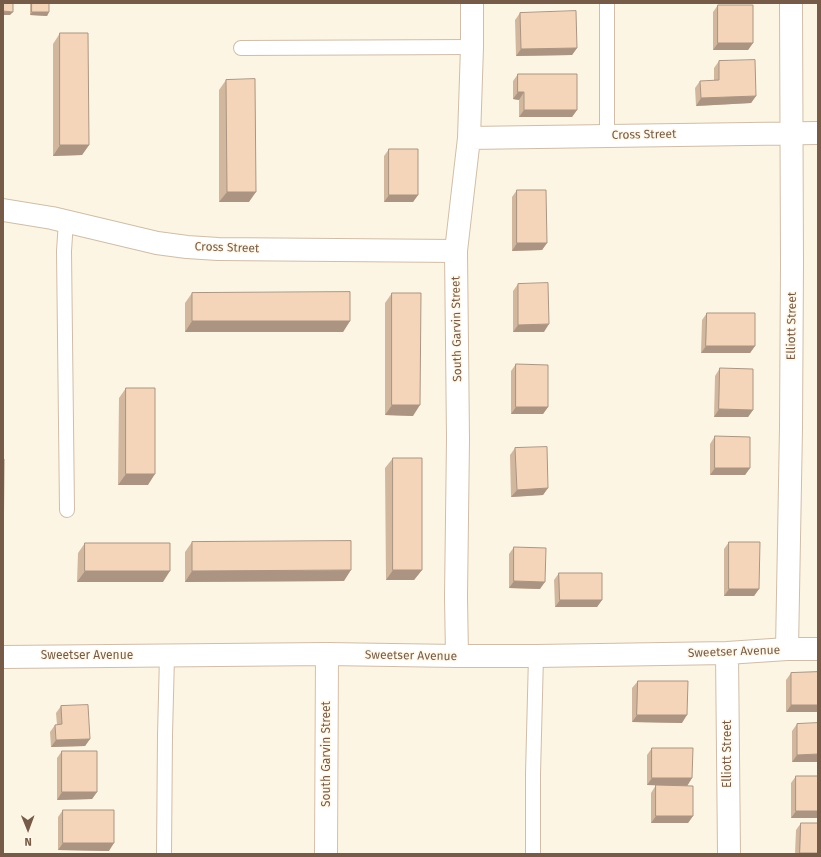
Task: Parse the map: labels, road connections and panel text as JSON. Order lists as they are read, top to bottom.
{
  "streets": {
    "street": [
      "Cross Street",
      "Elliott Street",
      "South Garvin Street",
      "Sweetser Avenue"
    ]
  },
  "crossings": [
    ["Cross Street", "Elliott Street"],
    ["Cross Street", "South Garvin Street"],
    ["Elliott Street", "Sweetser Avenue"],
    ["South Garvin Street", "Sweetser Avenue"]
  ],
  "north": "bottom"
}
